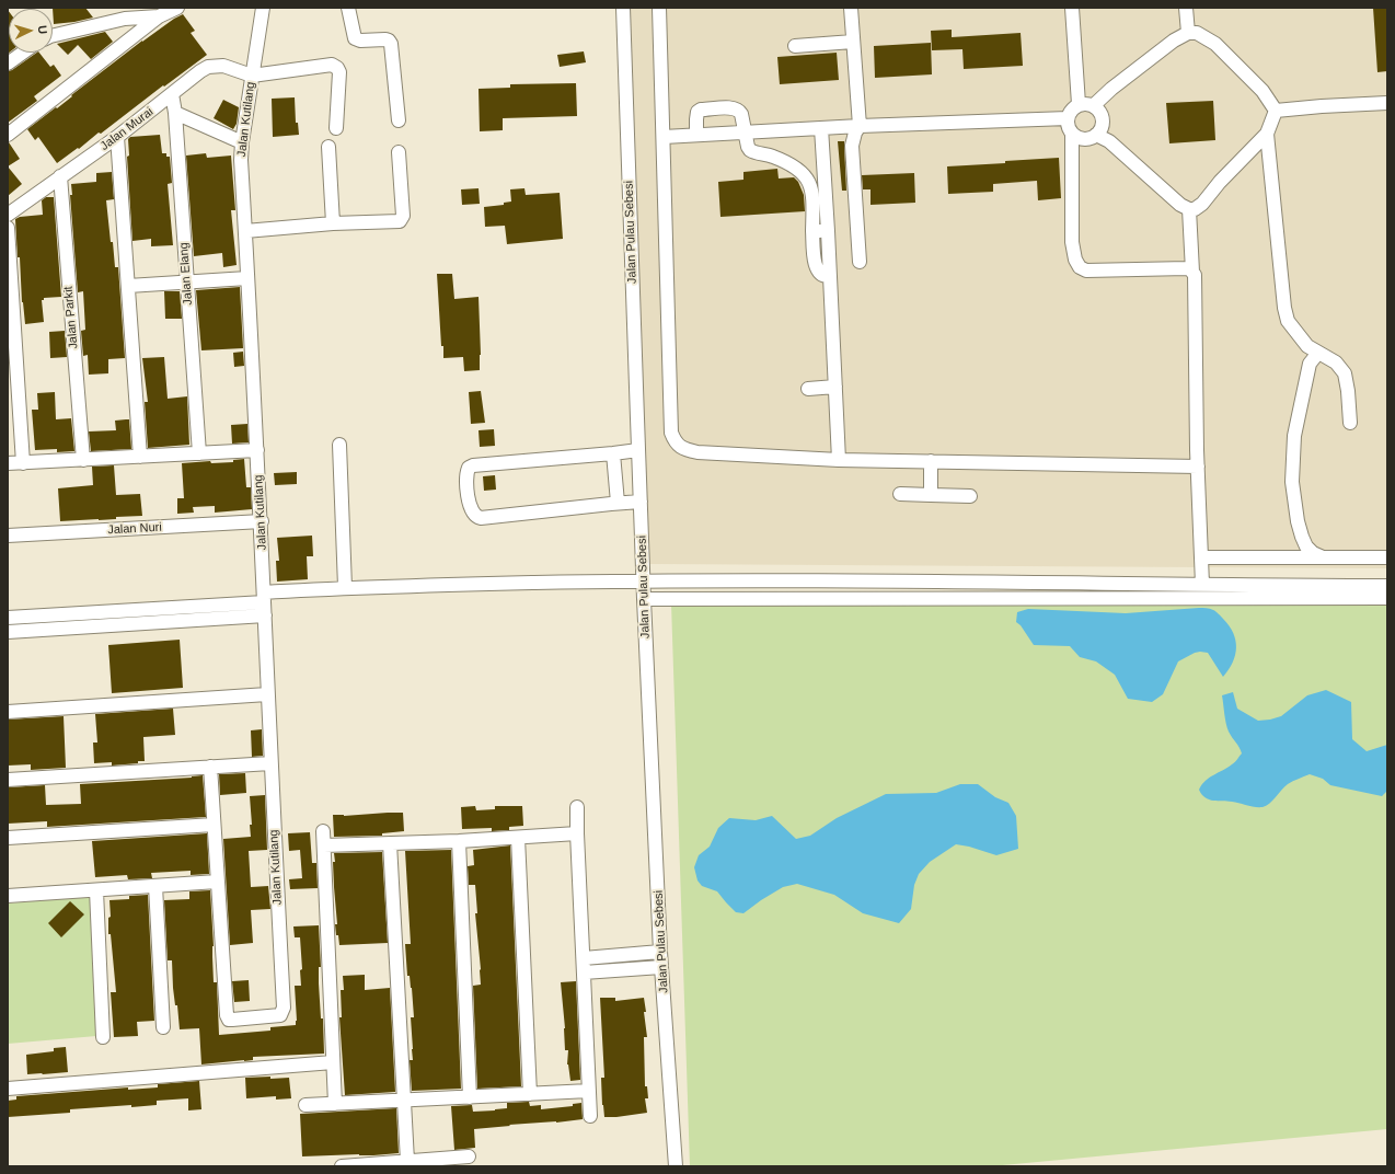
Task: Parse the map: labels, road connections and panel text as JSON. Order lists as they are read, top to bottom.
{
  "streets": {
    "street": [
      "Jalan Kutilang",
      "Jalan Murai",
      "Jalan Pulau Sebesi",
      "Jalan Elang",
      "Jalan Parkit",
      "Jalan Nuri"
    ]
  },
  "crossings": [
    ["Jalan Kutilang", "Jalan Murai"],
    ["Jalan Kutilang", "Jalan Nuri"],
    ["Jalan Murai", "Jalan Elang"],
    ["Jalan Murai", "Jalan Parkit"]
  ],
  "north": "right"
}
